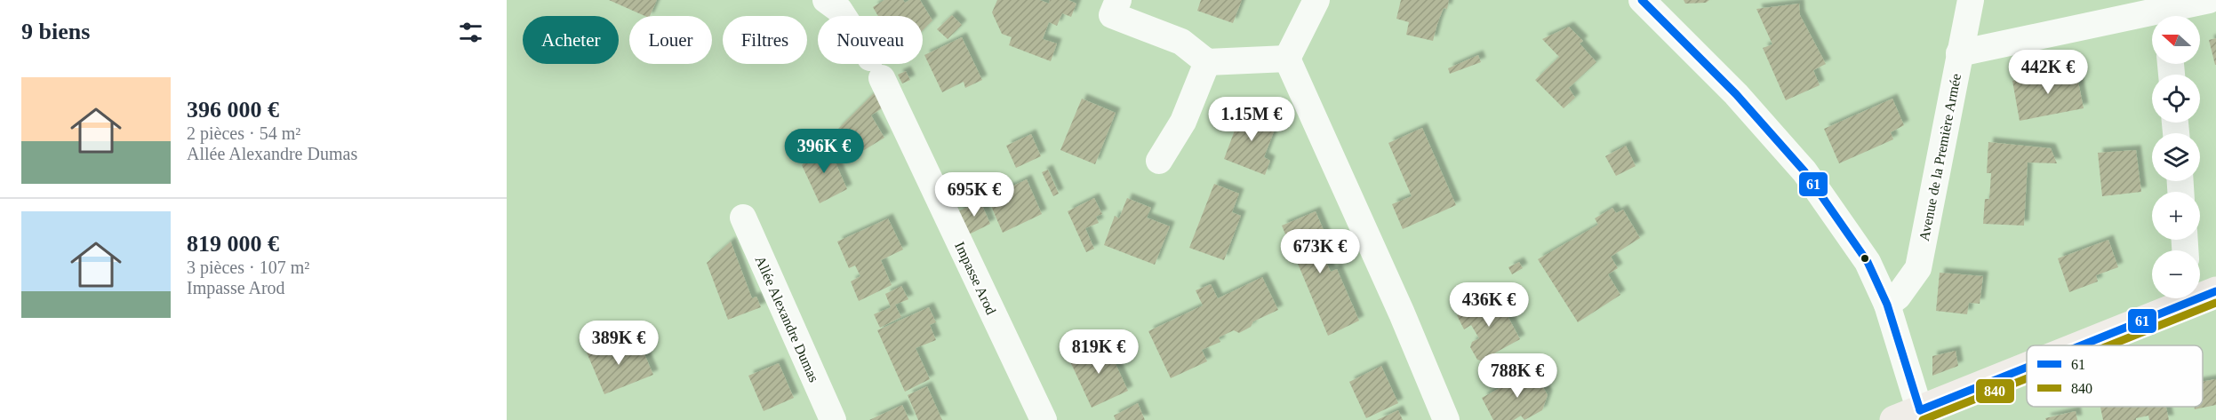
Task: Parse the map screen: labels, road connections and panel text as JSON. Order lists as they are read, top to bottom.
{
  "streets": {
    "street": ["Avenue de la Première Armée", "Impasse Arod", "Allée Alexandre Dumas"]
  },
  "lines": ["transit line 61", "transit line 840"],
  "legend": ["61", "840"],
  "north": "left",
  "page": {
    "heading": "9 biens",
    "map_buttons": ["+", "−"],
    "chip": [
      "Acheter",
      "Louer",
      "Filtres",
      "Nouveau"
    ],
    "price": [
      "442K €",
      "1.15M €",
      "396K €",
      "695K €",
      "673K €",
      "436K €",
      "389K €",
      "819K €",
      "788K €"
    ],
    "list": [
      {
        "name": "396 000 €",
        "note": "2 pièces · 54 m² · Allée Alexandre Dumas"
      },
      {
        "name": "819 000 €",
        "note": "3 pièces · 107 m² · Impasse Arod"
      }
    ]
  }
}
